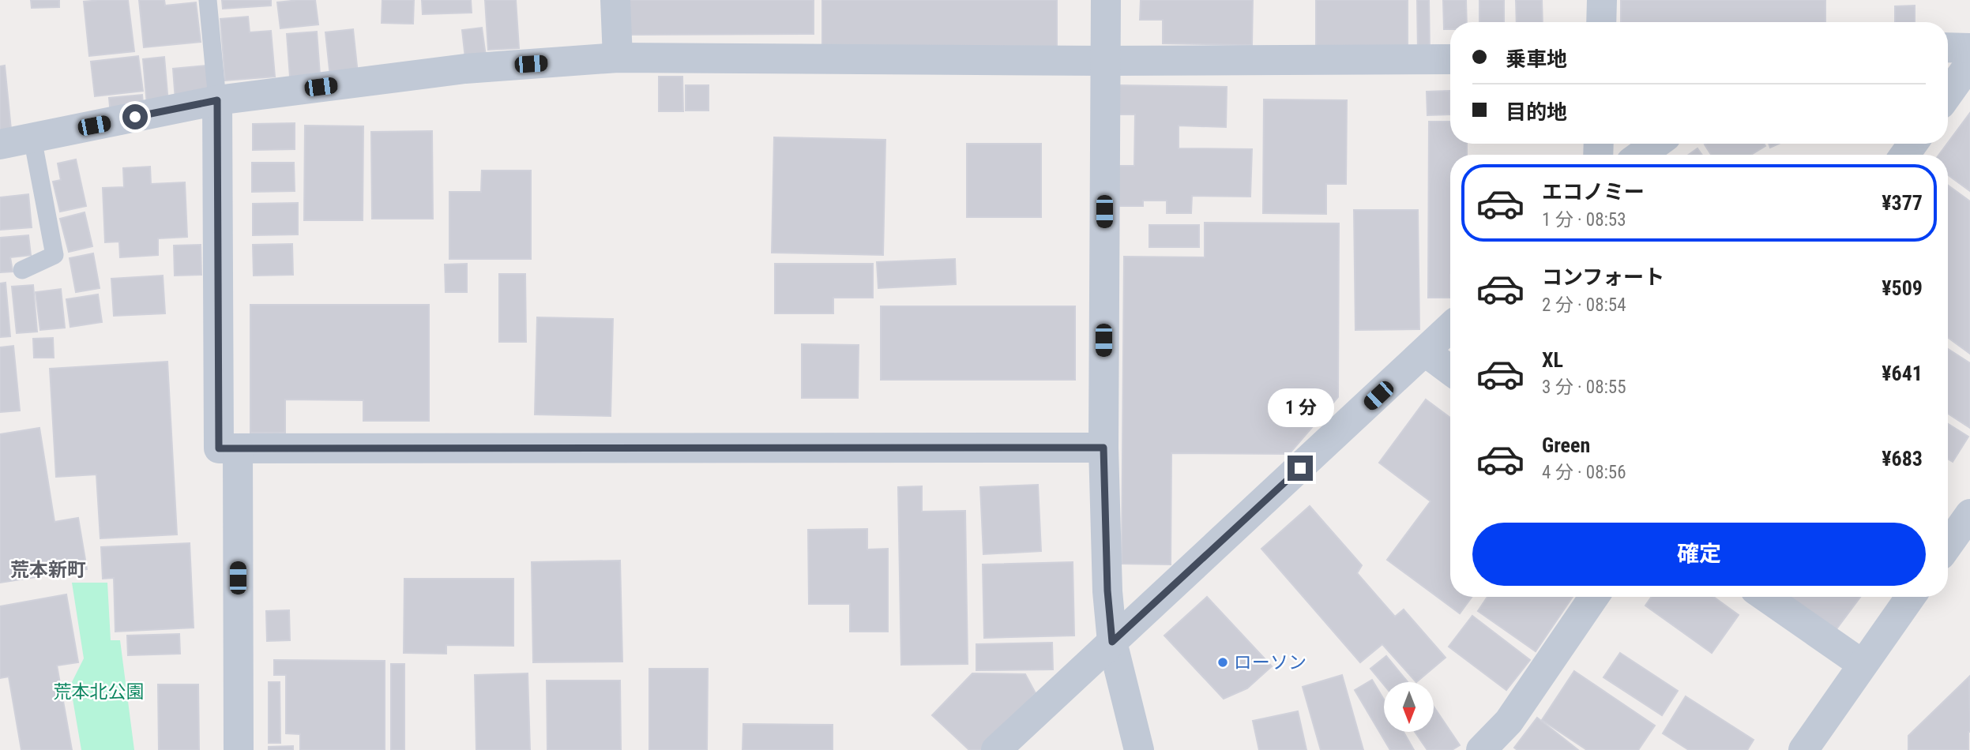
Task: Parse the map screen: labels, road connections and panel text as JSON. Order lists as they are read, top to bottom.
{
  "districts": ["荒本新町"],
  "parks": ["荒本北公園"],
  "places": ["ローソン"],
  "north": "bottom",
  "page": {
    "banner": ["乗車地", "目的地"],
    "list": [
      {
        "name": "エコノミー",
        "note": "1 分 · 08:53",
        "value": "¥377"
      },
      {
        "name": "コンフォート",
        "note": "2 分 · 08:54",
        "value": "¥509"
      },
      {
        "name": "XL",
        "note": "3 分 · 08:55",
        "value": "¥641"
      },
      {
        "name": "Green",
        "note": "4 分 · 08:56",
        "value": "¥683"
      }
    ],
    "bubble": "1 分",
    "buttons": "確定"
  }
}
